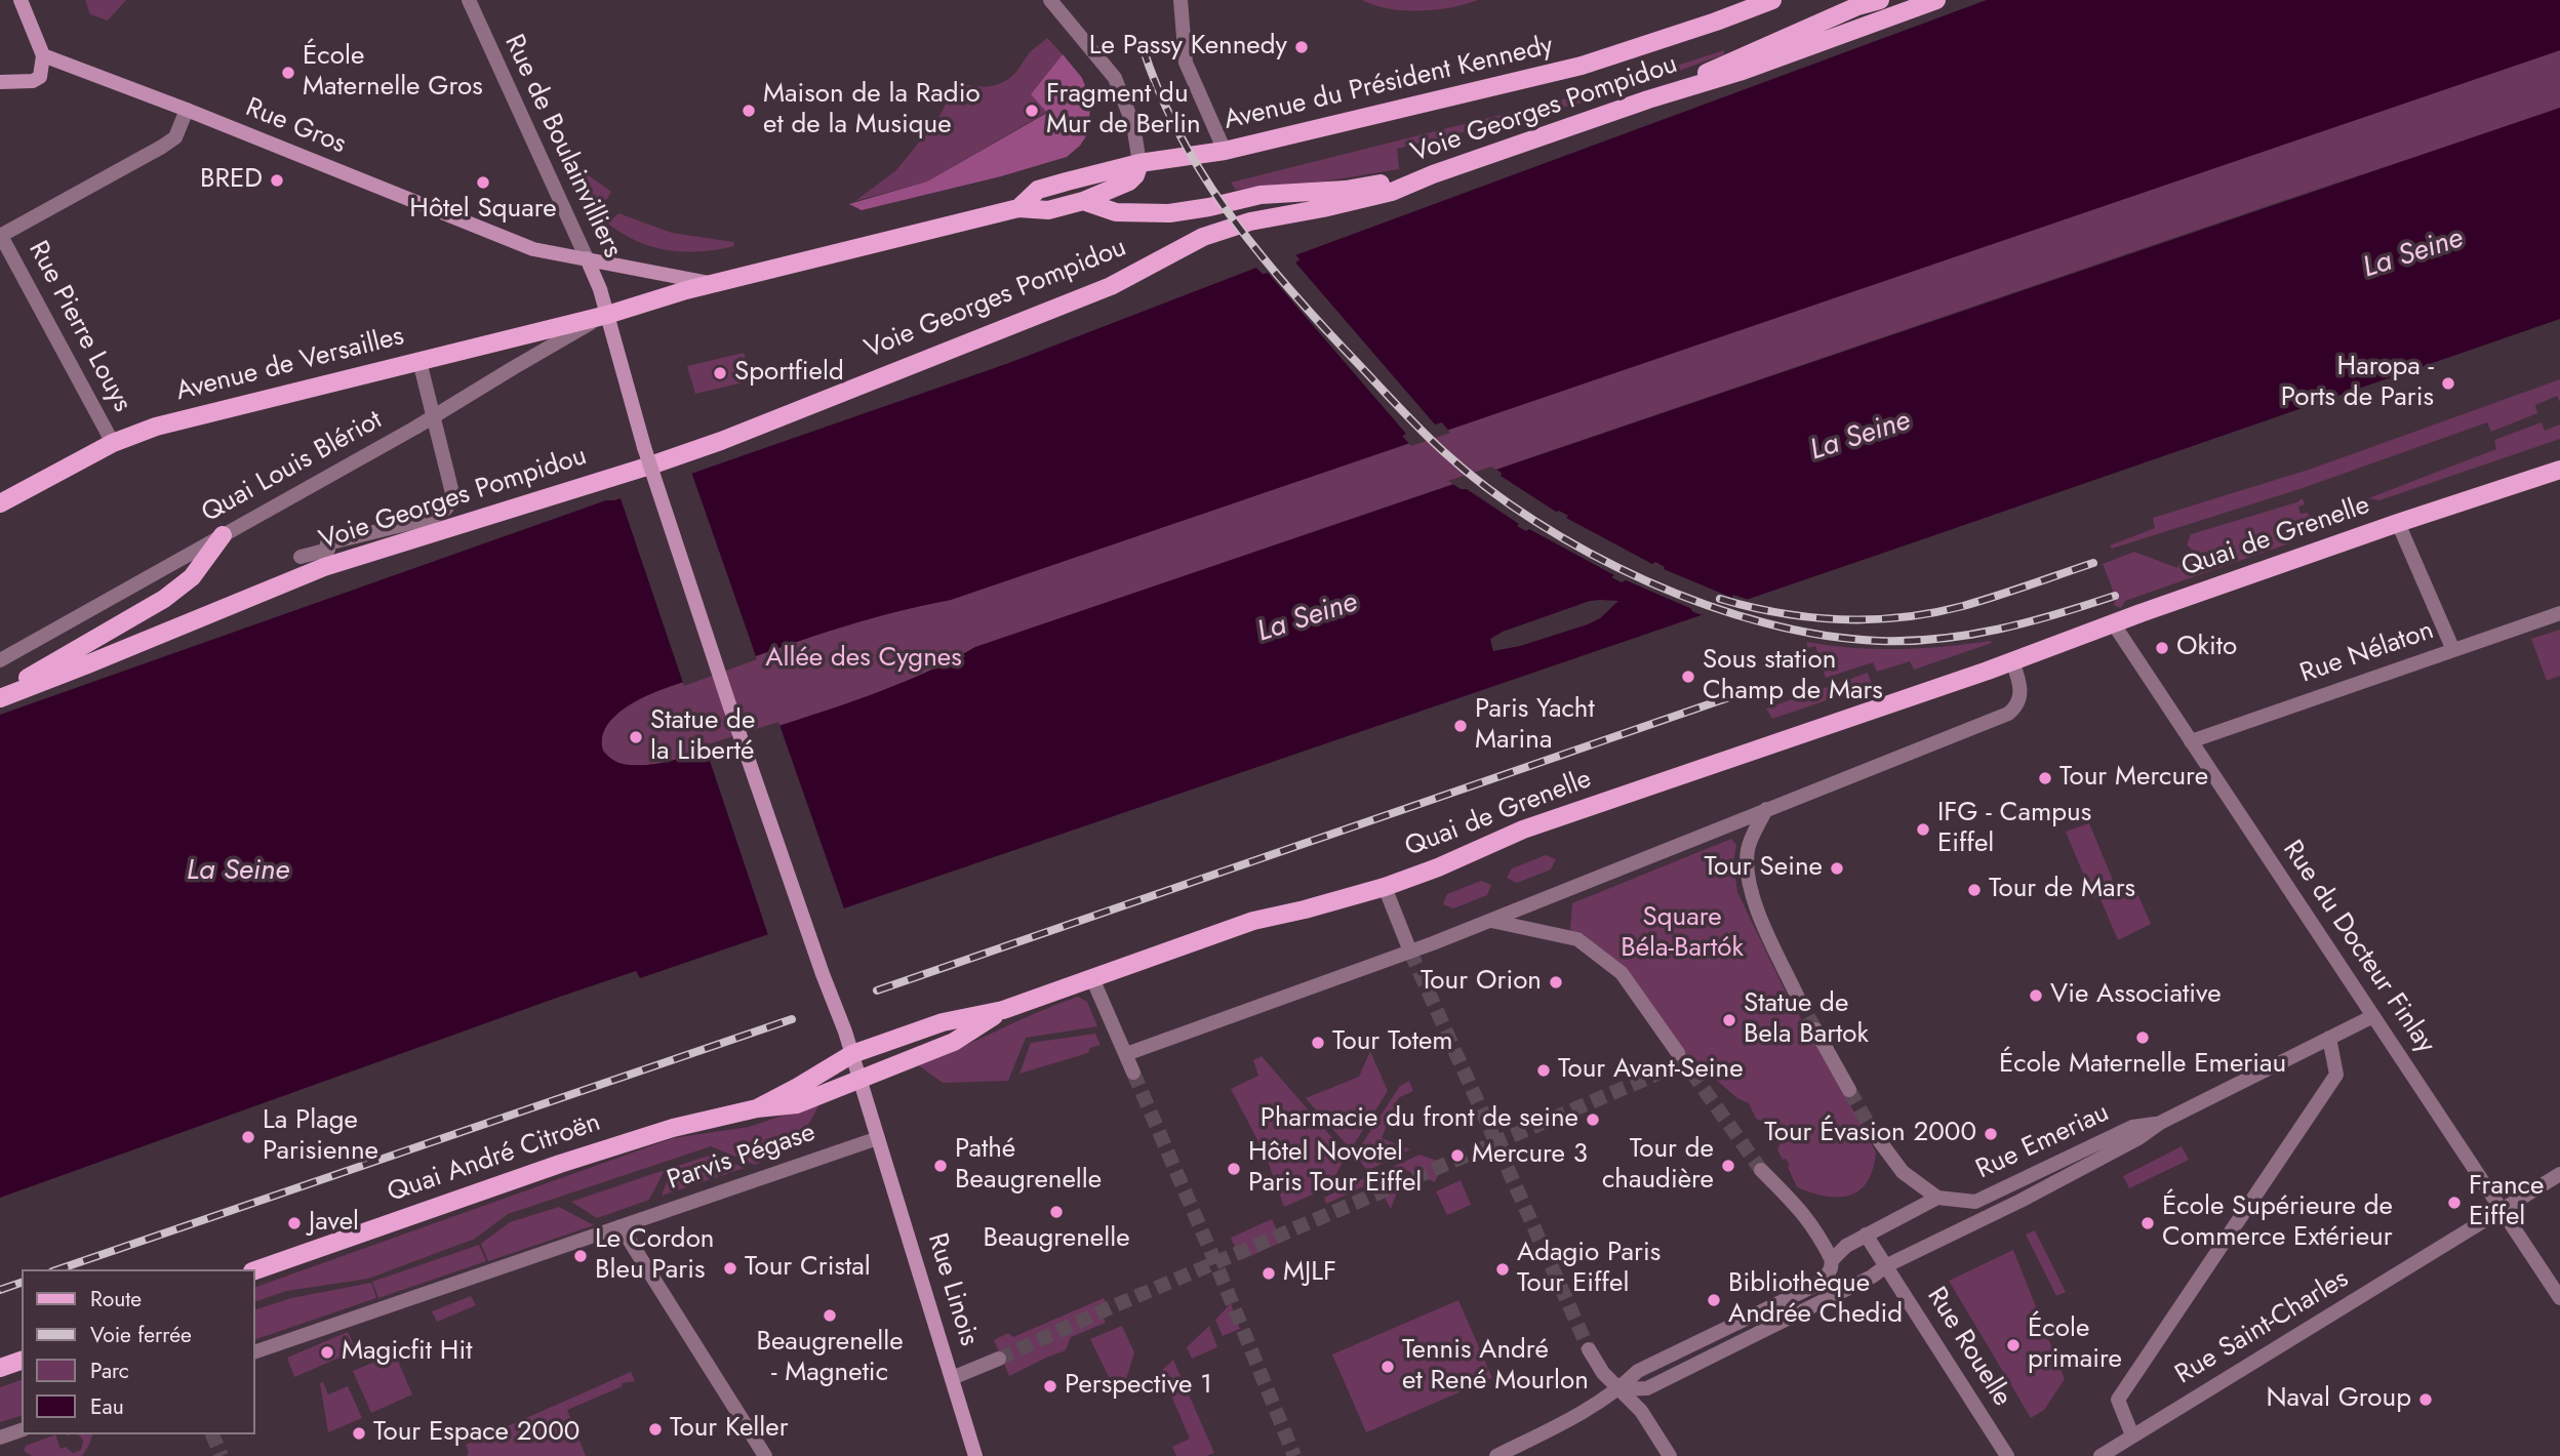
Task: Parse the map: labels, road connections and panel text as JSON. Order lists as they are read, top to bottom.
{
  "streets": {
    "main road": [
      "Avenue du Président Kennedy",
      "Voie Georges Pompidou",
      "Avenue de Versailles",
      "Quai de Grenelle",
      "Quai André Citroën"
    ],
    "street": [
      "Rue Gros",
      "Rue de Boulainvilliers",
      "Rue Pierre Louys",
      "Quai Louis Blériot",
      "Rue Nélaton",
      "Rue du Docteur Finlay",
      "Rue Emeriau",
      "Parvis Pégase",
      "Rue Linois",
      "Rue Saint-Charles",
      "Rue Rouelle"
    ]
  },
  "crossings": [
    ["Avenue du Président Kennedy", "Rue Gros"],
    ["Avenue du Président Kennedy", "Rue de Boulainvilliers"],
    ["Avenue du Président Kennedy", "Avenue de Versailles"],
    ["Avenue du Président Kennedy", "Quai Louis Blériot"],
    ["Rue Gros", "Rue de Boulainvilliers"],
    ["Rue de Boulainvilliers", "Avenue de Versailles"],
    ["Rue de Boulainvilliers", "Quai Louis Blériot"],
    ["Rue de Boulainvilliers", "Rue Linois"],
    ["Rue Pierre Louys", "Avenue de Versailles"],
    ["Avenue de Versailles", "Quai Louis Blériot"],
    ["Quai de Grenelle", "Rue du Docteur Finlay"],
    ["Quai de Grenelle", "Quai André Citroën"],
    ["Quai de Grenelle", "Rue Linois"],
    ["Rue Nélaton", "Rue du Docteur Finlay"],
    ["Rue du Docteur Finlay", "Rue Emeriau"],
    ["Rue du Docteur Finlay", "Rue Saint-Charles"],
    ["Rue Emeriau", "Rue Rouelle"],
    ["Parvis Pégase", "Rue Linois"],
    ["Quai André Citroën", "Rue Linois"]
  ],
  "water": ["La Seine"],
  "parks": ["Allée des Cygnes", "Square Béla-Bartók"],
  "places": [
    "Le Passy Kennedy",
    "École Maternelle Gros",
    "Maison de la Radio et de la Musique",
    "Fragment du Mur de Berlin",
    "BRED",
    "Hôtel Square",
    "Sportfield",
    "Haropa - Ports de Paris",
    "Okito",
    "Sous station Champ de Mars",
    "Paris Yacht Marina",
    "Statue de la Liberté",
    "Tour Mercure",
    "IFG - Campus Eiffel",
    "Tour Seine",
    "Tour de Mars",
    "Tour Orion",
    "Vie Associative",
    "Statue de Bela Bartok",
    "École Maternelle Emeriau",
    "Tour Totem",
    "Tour Avant-Seine",
    "Pharmacie du front de seine",
    "Tour Évasion 2000",
    "La Plage Parisienne",
    "Mercure 3",
    "Pathé Beaugrenelle",
    "Tour de chaudière",
    "Hôtel Novotel Paris Tour Eiffel",
    "France Eiffel",
    "Beaugrenelle",
    "Javel",
    "École Supérieure de Commerce Extérieur",
    "Le Cordon Bleu Paris",
    "Tour Cristal",
    "Adagio Paris Tour Eiffel",
    "MJLF",
    "Bibliothèque Andrée Chedid",
    "Beaugrenelle - Magnetic",
    "École primaire",
    "Magicfit Hit",
    "Tennis André et René Mourlon",
    "Perspective 1",
    "Naval Group",
    "Tour Keller",
    "Tour Espace 2000"
  ],
  "legend": [
    "Route",
    "Voie ferrée",
    "Parc",
    "Eau"
  ]
}
